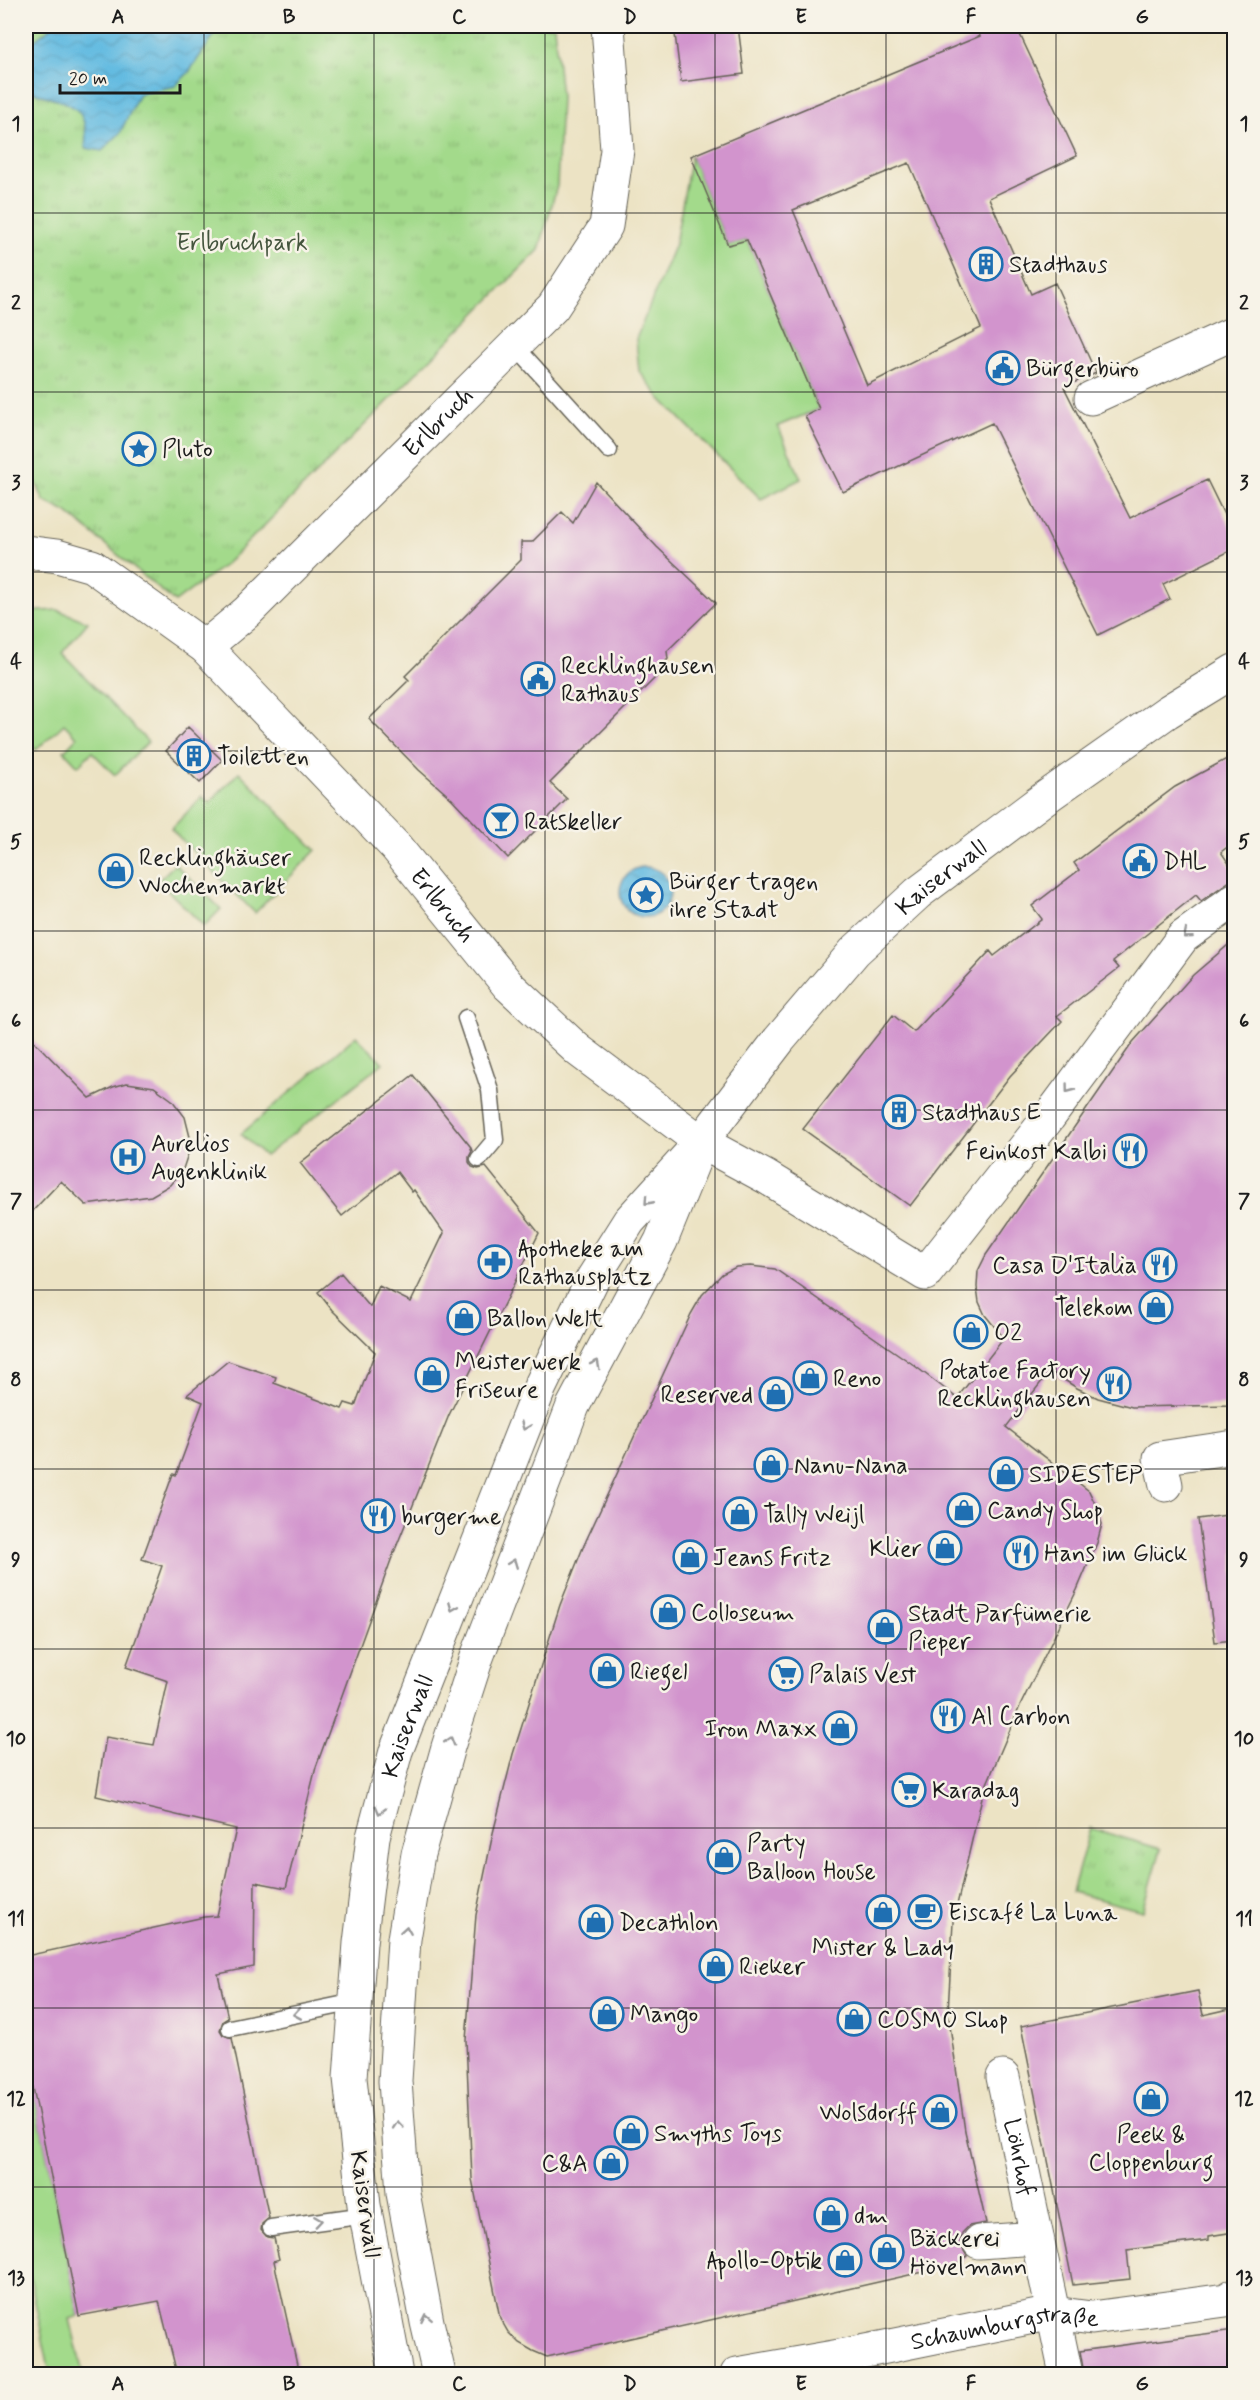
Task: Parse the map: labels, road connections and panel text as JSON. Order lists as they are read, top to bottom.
{
  "streets": {
    "street": [
      "Erlbruch",
      "Kaiserwall",
      "Löhrhof",
      "Schaumburgstraße"
    ]
  },
  "crossings": [
    ["Erlbruch", "Kaiserwall"],
    ["Löhrhof", "Schaumburgstraße"]
  ],
  "parks": ["Erlbruchpark"],
  "places": {
    "building": ["Stadthaus", "Toiletten", "Stadthaus E"],
    "public building": ["Bürgerbüro", "Recklinghausen Rathaus", "DHL"],
    "place": ["Pluto", "Bürger tragen ihre Stadt"],
    "bar": ["Ratskeller"],
    "shop": [
      "Recklinghäuser Wochenmarkt",
      "Telekom",
      "Ballon Welt",
      "O2",
      "Meisterwerk Friseure",
      "Reno",
      "Reserved",
      "Nanu-Nana",
      "SIDESTEP",
      "Candy Shop",
      "Tally Weijl",
      "Klier",
      "Jeans Fritz",
      "Colloseum",
      "Stadt Parfümerie Pieper",
      "Riegel",
      "Iron Maxx",
      "Party Balloon House",
      "Mister & Lady",
      "Decathlon",
      "Rieker",
      "Mango",
      "COSMO Shop",
      "Peek & Cloppenburg",
      "Wolsdorff",
      "Smyths Toys",
      "C&A",
      "dm",
      "Bäckerei Hövelmann",
      "Apollo-Optik"
    ],
    "restaurant": [
      "Feinkost Kalbi",
      "Casa D'Italia",
      "Potatoe Factory Recklinghausen",
      "burgerme",
      "Hans im Glück",
      "Al Carbon"
    ],
    "hospital": ["Aurelios Augenklinik"],
    "pharmacy": ["Apotheke am Rathausplatz"],
    "supermarket": ["Palais Vest", "Karadag"],
    "cafe": ["Eiscafé La Luna"]
  },
  "scale_bar": "20 m",
  "grid": {
    "columns": [
      "A",
      "B",
      "C",
      "D",
      "E",
      "F",
      "G"
    ],
    "rows": [
      "1",
      "2",
      "3",
      "4",
      "5",
      "6",
      "7",
      "8",
      "9",
      "10",
      "11",
      "12",
      "13"
    ]
  }
}
